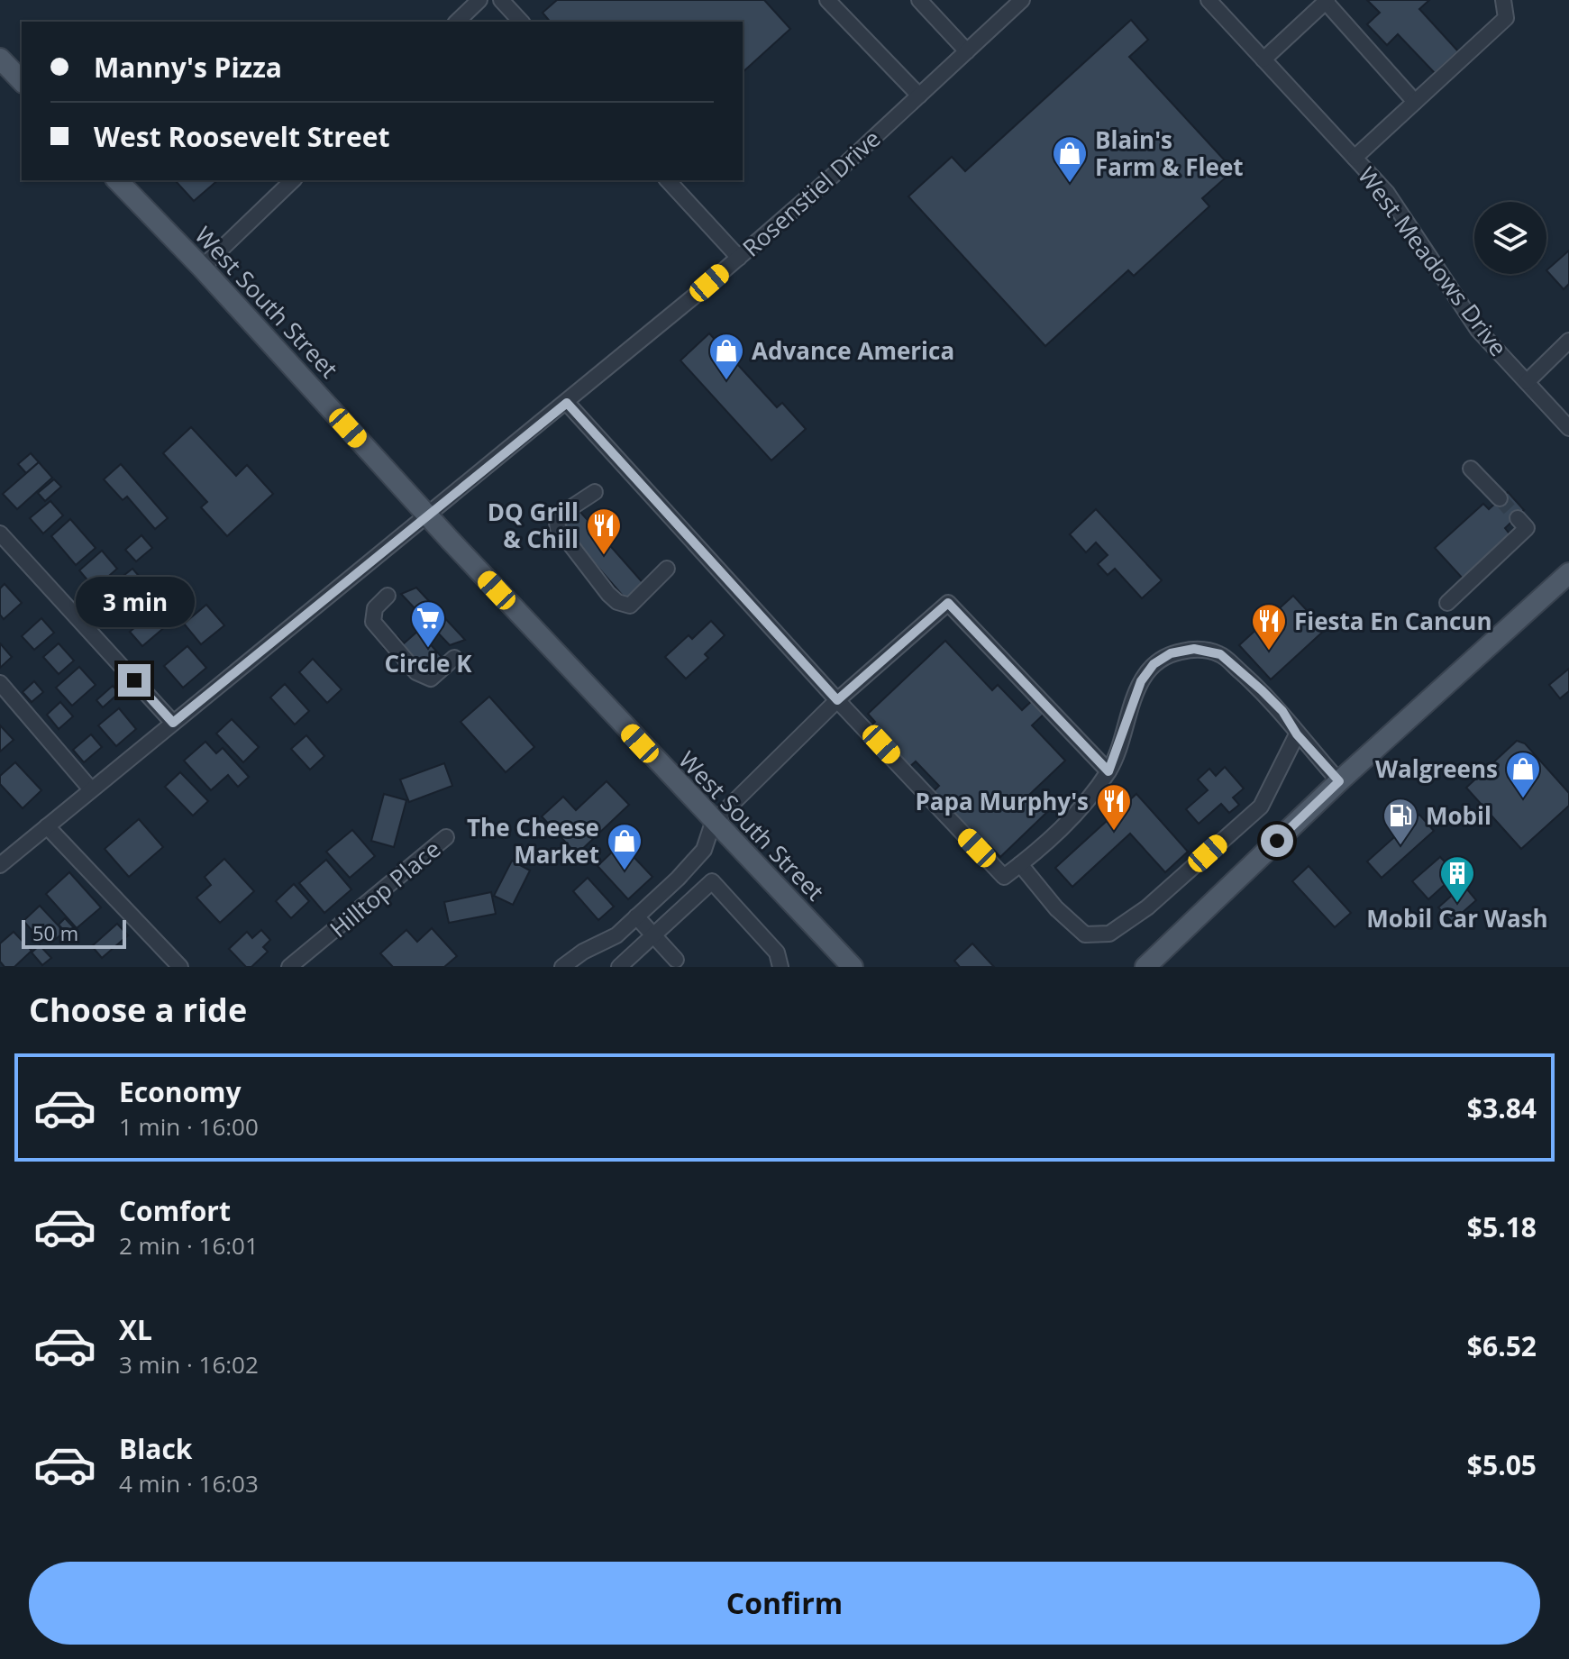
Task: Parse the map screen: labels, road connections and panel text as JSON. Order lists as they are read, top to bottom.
{
  "streets": {
    "main road": ["West South Street"],
    "street": ["Rosenstiel Drive", "West Meadows Drive", "Hilltop Place"]
  },
  "crossings": [
    ["Rosenstiel Drive", "West South Street"]
  ],
  "places": {
    "shop": [
      "Blain's Farm & Fleet",
      "Advance America",
      "Walgreens",
      "The Cheese Market"
    ],
    "restaurant": ["DQ Grill & Chill", "Fiesta En Cancun", "Papa Murphy's"],
    "supermarket": ["Circle K"],
    "fuel station": ["Mobil"],
    "building": ["Mobil Car Wash"]
  },
  "scale_bar": "50 m",
  "page": {
    "banner": ["Manny's Pizza", "West Roosevelt Street"],
    "bubble": "3 min",
    "scale": "50 m",
    "heading": "Choose a ride",
    "list": [
      {
        "name": "Economy",
        "note": "1 min · 16:00",
        "value": "$3.84"
      },
      {
        "name": "Comfort",
        "note": "2 min · 16:01",
        "value": "$5.18"
      },
      {
        "name": "XL",
        "note": "3 min · 16:02",
        "value": "$6.52"
      },
      {
        "name": "Black",
        "note": "4 min · 16:03",
        "value": "$5.05"
      }
    ],
    "buttons": "Confirm"
  }
}
